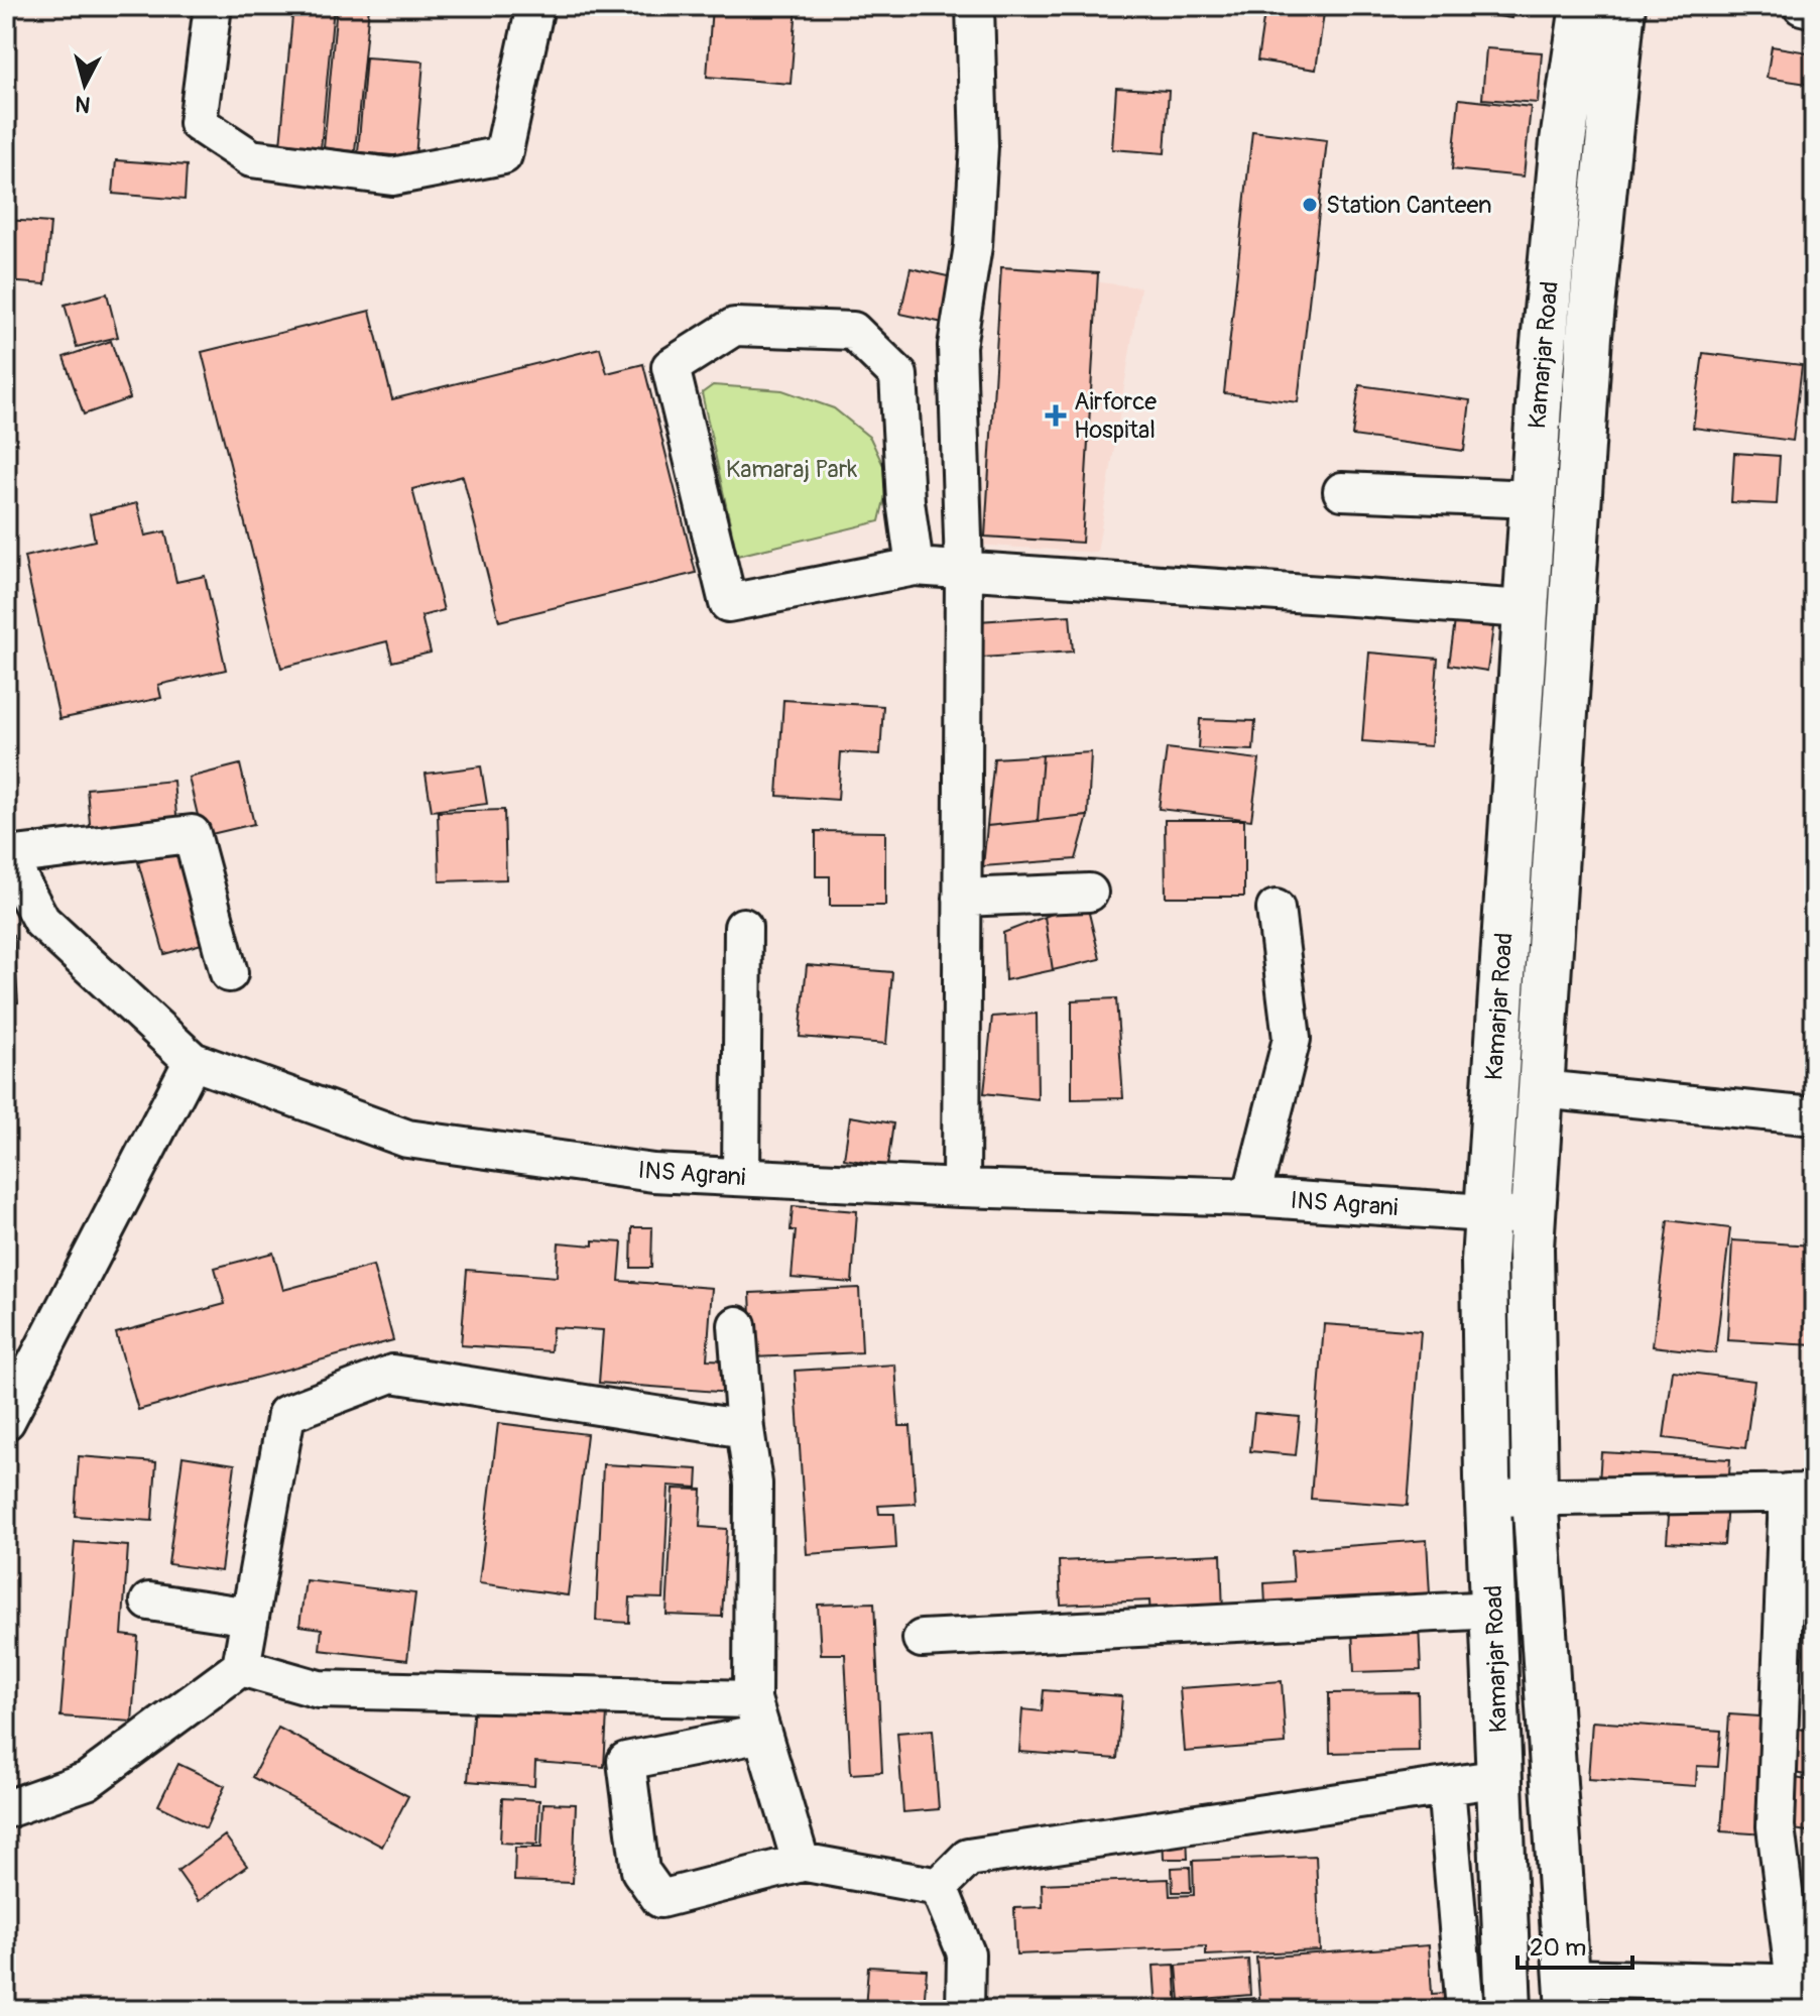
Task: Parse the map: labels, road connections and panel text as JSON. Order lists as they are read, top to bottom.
{
  "streets": {
    "main road": ["Kamarjar Road"],
    "street": ["INS Agrani"]
  },
  "crossings": [
    ["Kamarjar Road", "INS Agrani"]
  ],
  "parks": ["Kamaraj Park"],
  "places": {
    "other": ["Station Canteen"],
    "health": ["Airforce Hospital"]
  },
  "scale_bar": "20 m",
  "north": "bottom"
}
